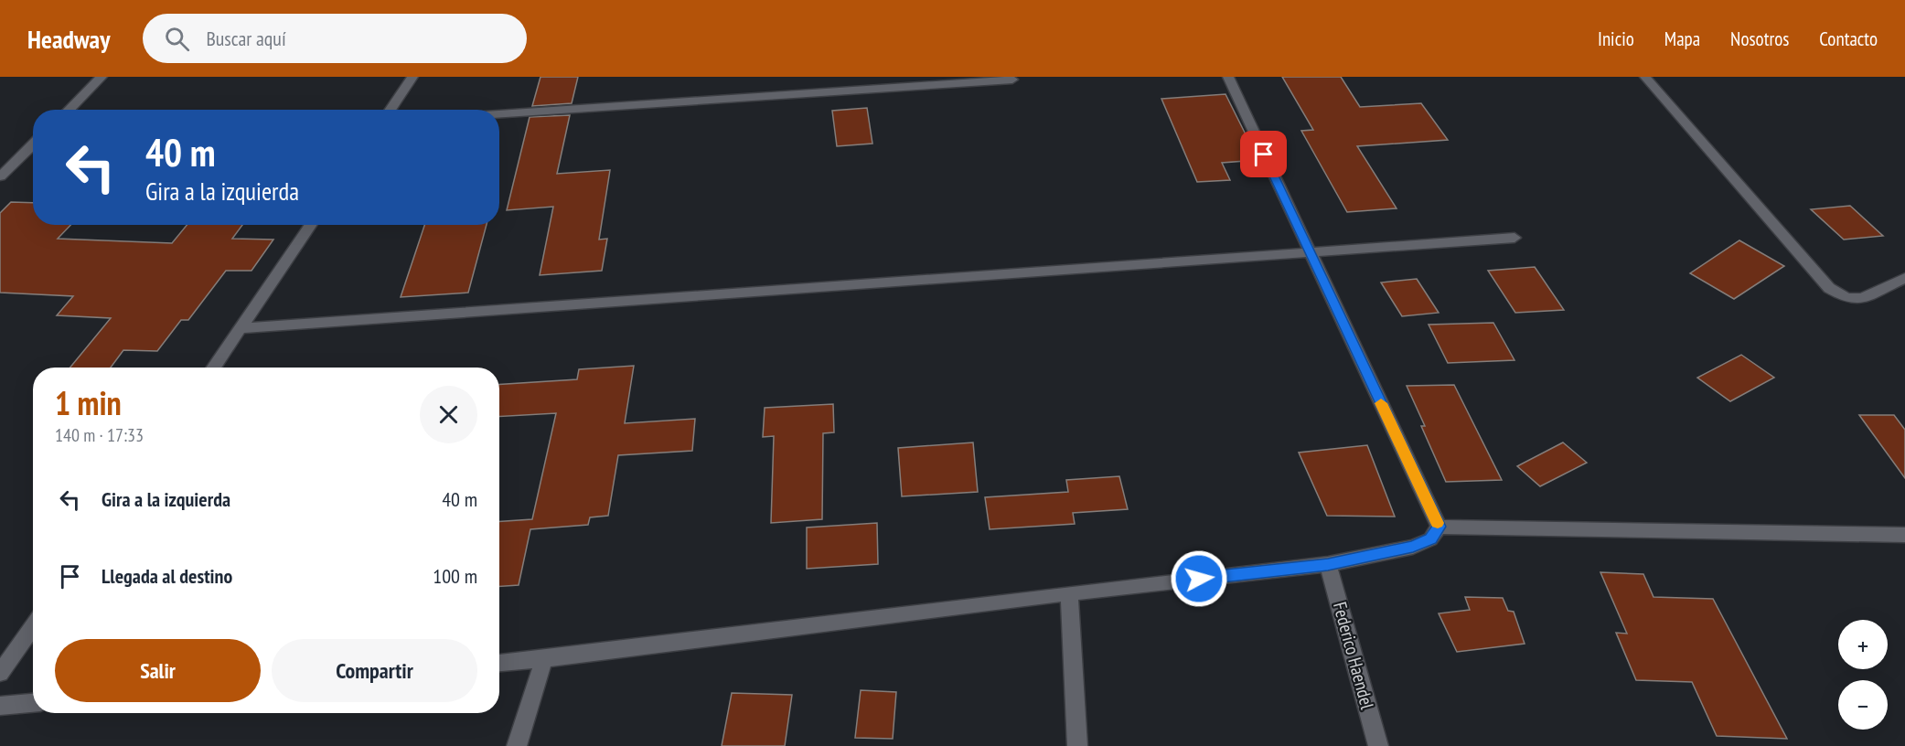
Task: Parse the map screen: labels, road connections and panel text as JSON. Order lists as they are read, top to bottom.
{
  "streets": {
    "street": ["Federico Haendel"]
  },
  "page": {
    "header": "Headway",
    "search": "Buscar aquí",
    "nav": [
      "Inicio",
      "Mapa",
      "Nosotros",
      "Contacto"
    ],
    "turn": ["40 m", "Gira a la izquierda"],
    "heading": ["1 min", "140 m · 17:33"],
    "list": [
      {
        "name": "Gira a la izquierda",
        "value": "40 m"
      },
      {
        "name": "Llegada al destino",
        "value": "100 m"
      }
    ],
    "map_buttons": ["+", "−"],
    "buttons": ["Salir", "Compartir"]
  }
}
